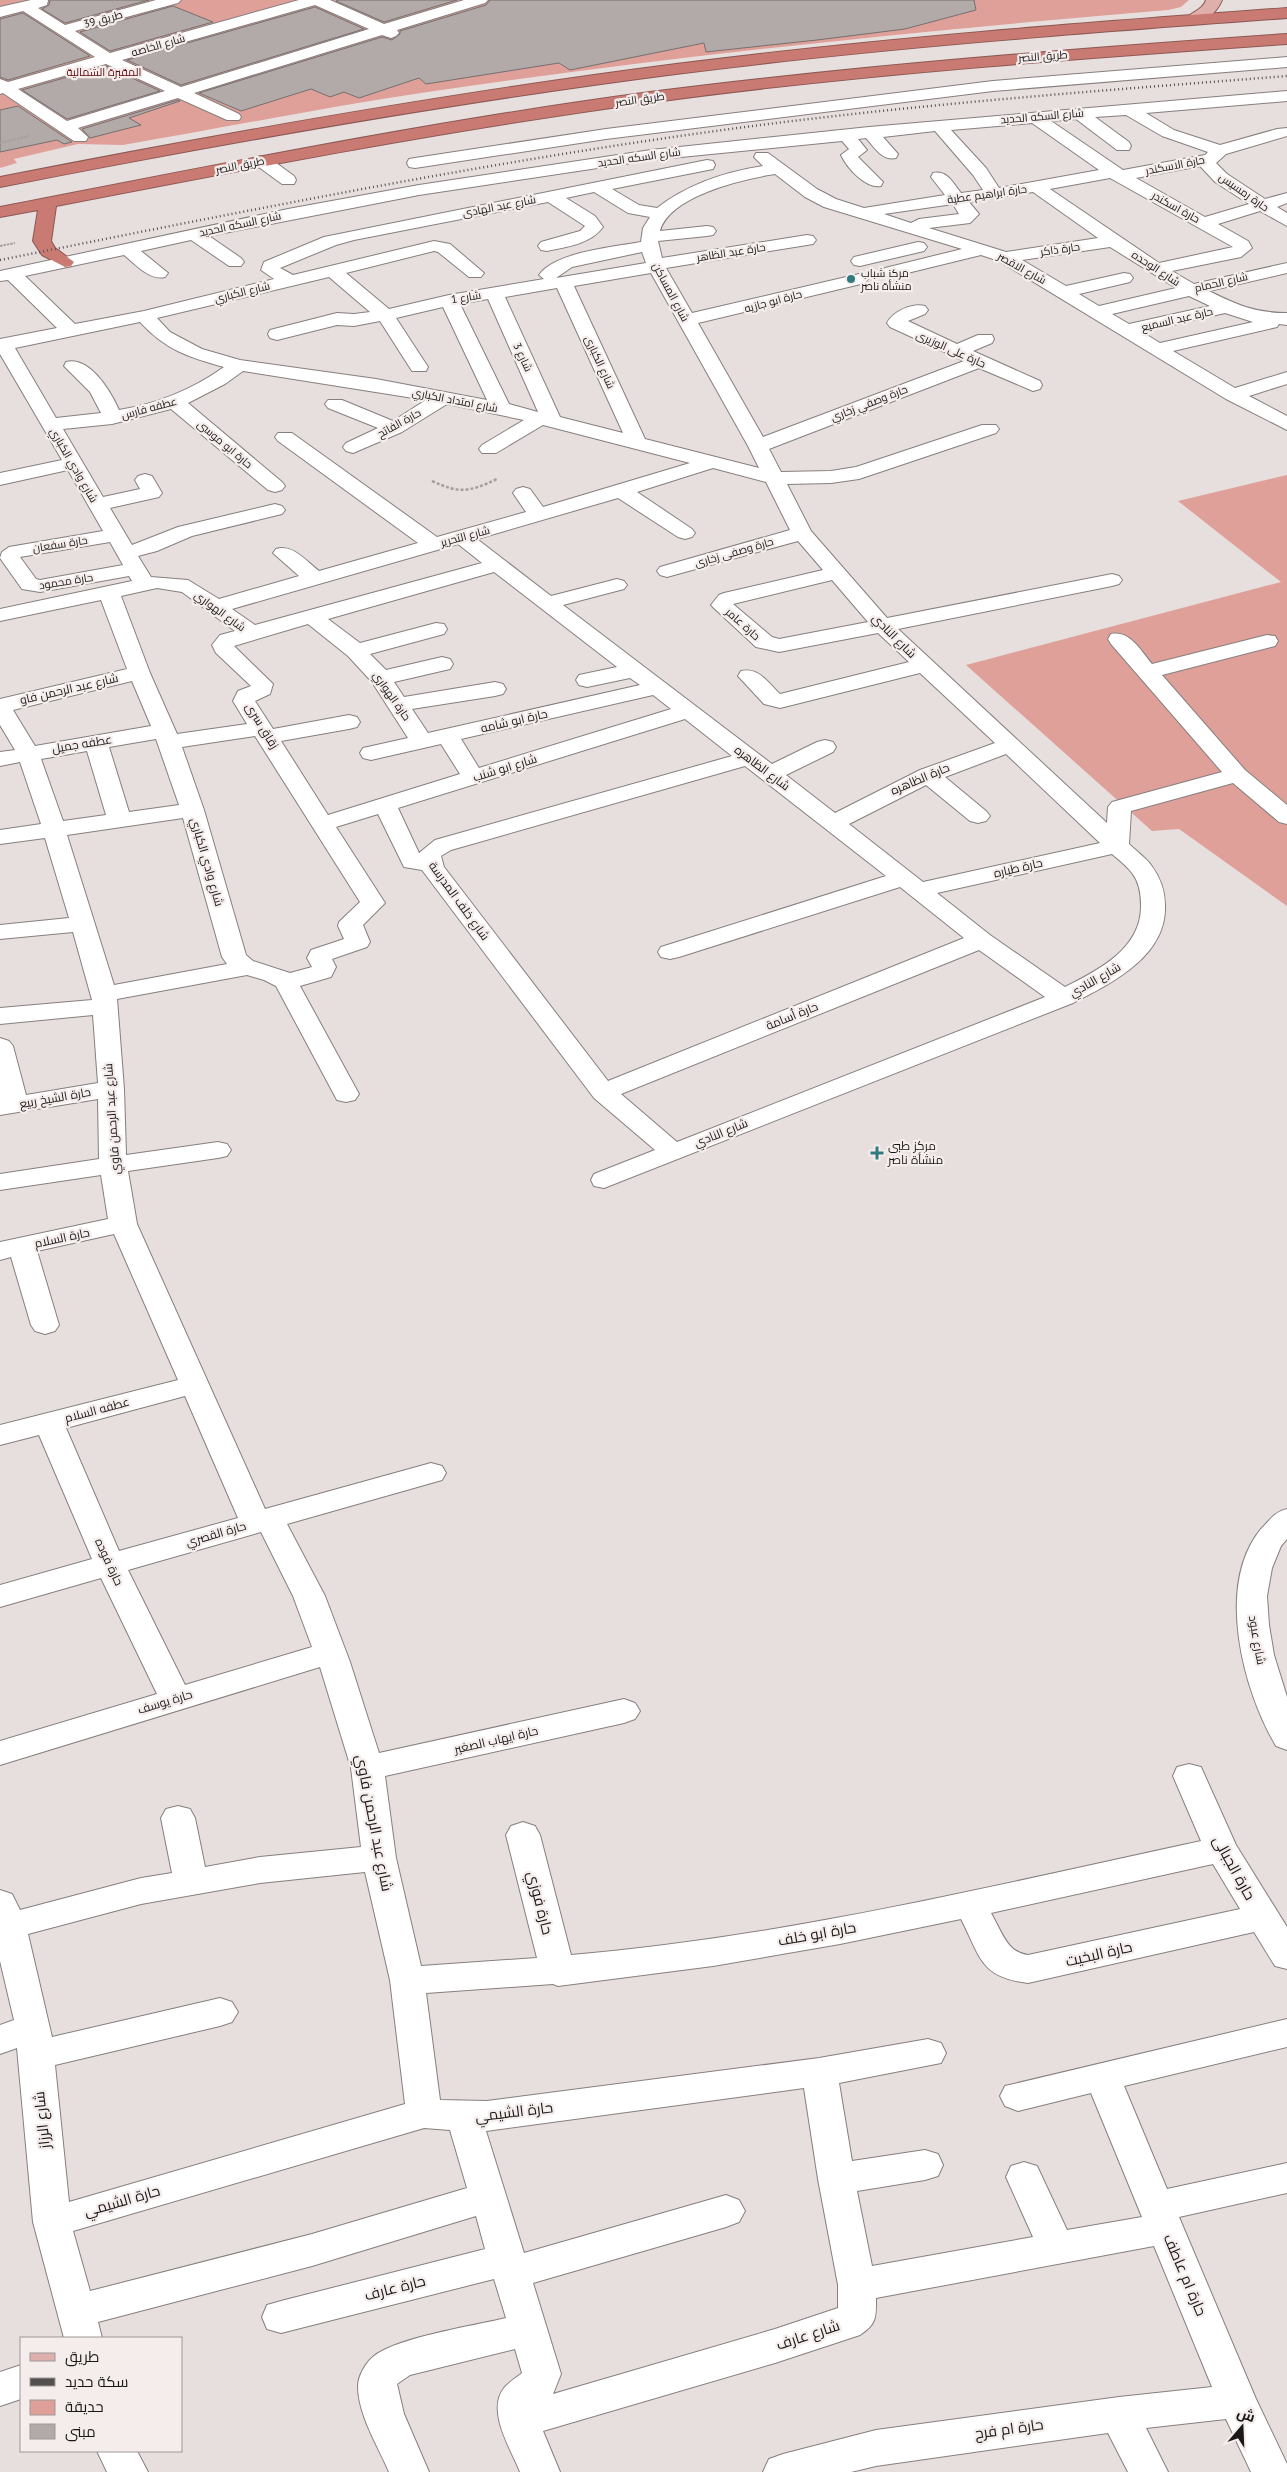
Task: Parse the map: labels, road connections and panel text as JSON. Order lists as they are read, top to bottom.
{
  "streets": {
    "highway": ["طريق النصر"],
    "street": [
      "طريق 39",
      "شارع الخاصه",
      "شارع السكه الحديد",
      "حارة الاسكندر",
      "حارة رمسيس",
      "حارة ابراهيم عطية",
      "شارع عبد الهادى",
      "حارة اسكندر",
      "حارة ذاكر",
      "حارة عبد الظاهر",
      "شارع الاقصر",
      "شارع الوحده",
      "شارع الحمام",
      "شارع الكباري",
      "شارع المساكن",
      "شارع 1",
      "حارة ابو جازيه",
      "حارة عبد السميع",
      "حارة على الوزيرى",
      "شارع 3",
      "شارع الكبارى",
      "شارع امتداد الكباري",
      "حارة وصفي زخاري",
      "عطفه فارس",
      "حارة الفاتح",
      "حارة ابو موسى",
      "شارع وادي الكباري",
      "شارع التحرير",
      "حارة سفعان",
      "حارة وصفى زخارى",
      "حارة محمود",
      "شارع الهواري",
      "حارة عامر",
      "شارع النادي",
      "شارع عبد الرحمن فاو",
      "حارة الهواري",
      "حارة ابو شامه",
      "زقاق سرى",
      "عطفه جميل",
      "شارع ابو شنب",
      "شارع الظاهره",
      "حارة الظاهره",
      "حارة طياره",
      "شارع خلف المدرسة",
      "حارة أسامة",
      "حارة الشيخ ربيع",
      "شارع عبد الرحمن فاوي",
      "حارة السلام",
      "عطفه السلام",
      "حارة القصري",
      "حارة فوده",
      "شارع عبود",
      "حارة يوسف",
      "حارة ايهاب الصغير",
      "حارة الجبالى",
      "حارة فوزي",
      "حارة ابو خلف",
      "حارة البخيت",
      "حارة الشيمي",
      "شارع الرزاز",
      "حارة ام عاطف",
      "حارة عارف",
      "شارع عارف",
      "حارة ام فرح"
    ]
  },
  "crossings": [
    ["شارع السكه الحديد", "حارة اسكندر"],
    ["شارع السكه الحديد", "شارع الاقصر"],
    ["حارة الاسكندر", "حارة رمسيس"],
    ["حارة الاسكندر", "حارة ابراهيم عطية"],
    ["حارة الاسكندر", "حارة اسكندر"],
    ["حارة ابراهيم عطية", "حارة اسكندر"],
    ["حارة ابراهيم عطية", "شارع الاقصر"],
    ["حارة ابراهيم عطية", "شارع الوحده"],
    ["شارع عبد الهادى", "شارع الاقصر"],
    ["شارع عبد الهادى", "شارع الكباري"],
    ["حارة اسكندر", "شارع الوحده"],
    ["حارة ذاكر", "شارع الاقصر"],
    ["حارة ذاكر", "شارع الوحده"],
    ["حارة عبد الظاهر", "شارع المساكن"],
    ["حارة عبد الظاهر", "شارع 1"],
    ["شارع الاقصر", "شارع الحمام"],
    ["شارع الاقصر", "حارة ابو جازيه"],
    ["شارع الاقصر", "حارة عبد السميع"],
    ["شارع الوحده", "شارع الحمام"],
    ["شارع الوحده", "حارة عبد السميع"],
    ["شارع الكباري", "شارع امتداد الكباري"],
    ["شارع الكباري", "شارع وادي الكباري"],
    ["شارع المساكن", "شارع 1"],
    ["شارع المساكن", "حارة ابو جازيه"],
    ["شارع المساكن", "شارع امتداد الكباري"],
    ["شارع المساكن", "حارة وصفي زخاري"],
    ["شارع المساكن", "شارع النادي"],
    ["شارع 1", "شارع 3"],
    ["شارع 1", "شارع الكبارى"],
    ["حارة على الوزيرى", "حارة وصفي زخاري"],
    ["شارع 3", "شارع امتداد الكباري"],
    ["شارع الكبارى", "شارع امتداد الكباري"],
    ["شارع امتداد الكباري", "عطفه فارس"],
    ["شارع امتداد الكباري", "حارة الفاتح"],
    ["شارع امتداد الكباري", "شارع التحرير"],
    ["شارع امتداد الكباري", "شارع النادي"],
    ["عطفه فارس", "حارة ابو موسى"],
    ["عطفه فارس", "شارع وادي الكباري"],
    ["شارع وادي الكباري", "حارة سفعان"],
    ["شارع وادي الكباري", "حارة محمود"],
    ["شارع وادي الكباري", "شارع الهواري"],
    ["شارع وادي الكباري", "شارع عبد الرحمن فاو"],
    ["شارع وادي الكباري", "عطفه جميل"],
    ["شارع التحرير", "شارع الهواري"],
    ["شارع التحرير", "شارع الظاهره"],
    ["حارة سفعان", "حارة محمود"],
    ["حارة وصفى زخارى", "شارع النادي"],
    ["حارة محمود", "شارع الهواري"],
    ["شارع الهواري", "حارة الهواري"],
    ["شارع الهواري", "زقاق سرى"],
    ["شارع الهواري", "شارع الظاهره"],
    ["حارة عامر", "شارع النادي"],
    ["شارع النادي", "شارع الظاهره"],
    ["شارع النادي", "حارة الظاهره"],
    ["شارع النادي", "حارة طياره"],
    ["شارع النادي", "شارع خلف المدرسة"],
    ["شارع عبد الرحمن فاو", "شارع عبد الرحمن فاوي"],
    ["حارة الهواري", "حارة ابو شامه"],
    ["حارة ابو شامه", "شارع الظاهره"],
    ["زقاق سرى", "عطفه جميل"],
    ["زقاق سرى", "شارع ابو شنب"],
    ["عطفه جميل", "شارع عبد الرحمن فاوي"],
    ["شارع ابو شنب", "شارع الظاهره"],
    ["شارع الظاهره", "حارة الظاهره"],
    ["شارع الظاهره", "حارة طياره"],
    ["شارع الظاهره", "شارع خلف المدرسة"],
    ["شارع الظاهره", "حارة أسامة"],
    ["شارع خلف المدرسة", "حارة أسامة"],
    ["حارة الشيخ ربيع", "شارع عبد الرحمن فاوي"],
    ["شارع عبد الرحمن فاوي", "حارة السلام"],
    ["شارع عبد الرحمن فاوي", "عطفه السلام"],
    ["شارع عبد الرحمن فاوي", "حارة القصري"],
    ["شارع عبد الرحمن فاوي", "حارة يوسف"],
    ["شارع عبد الرحمن فاوي", "حارة ايهاب الصغير"],
    ["شارع عبد الرحمن فاوي", "حارة ابو خلف"],
    ["شارع عبد الرحمن فاوي", "حارة الشيمي"],
    ["عطفه السلام", "حارة فوده"],
    ["حارة القصري", "حارة فوده"],
    ["حارة فوده", "حارة يوسف"],
    ["حارة الجبالى", "حارة ابو خلف"],
    ["حارة الجبالى", "حارة البخيت"],
    ["حارة فوزي", "حارة ابو خلف"],
    ["حارة ابو خلف", "حارة البخيت"],
    ["حارة الشيمي", "شارع الرزاز"],
    ["حارة الشيمي", "شارع عارف"],
    ["حارة ام عاطف", "حارة ام فرح"]
  ],
  "parks": ["المقبرة الشمالية"],
  "places": {
    "other": ["مركز شباب منشأة ناصر"],
    "health": ["مركز طبى منشأة ناصر"]
  },
  "legend": [
    "طريق",
    "سكة حديد",
    "حديقة",
    "مبنى"
  ],
  "north": "top"
}
